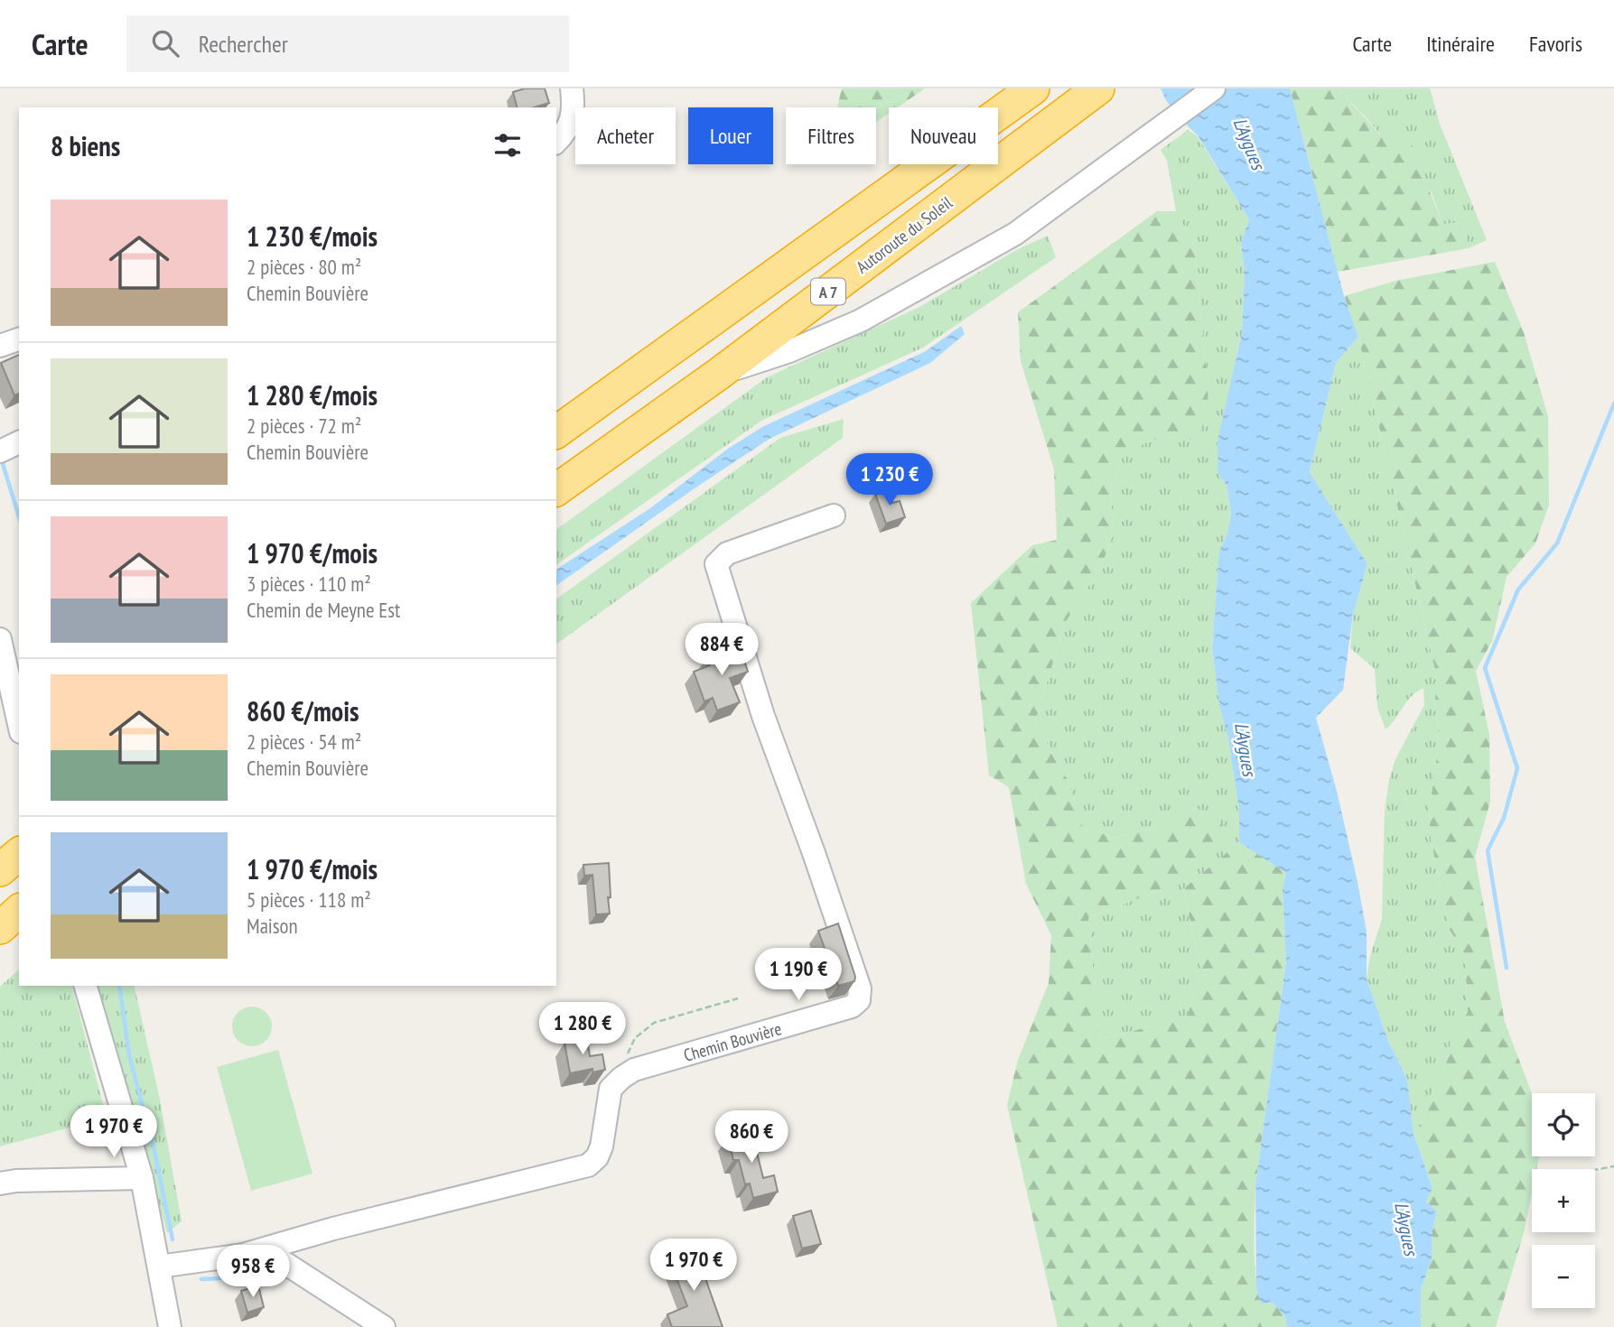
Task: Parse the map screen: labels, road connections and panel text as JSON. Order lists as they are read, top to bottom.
{
  "streets": {
    "highway": ["Autoroute du Soleil", "A 7"],
    "street": ["Chemin Bouvière"]
  },
  "water": ["L'Aygues"],
  "page": {
    "header": "Carte",
    "search": "Rechercher",
    "nav": ["Carte", "Itinéraire", "Favoris"],
    "chip": [
      "Acheter",
      "Louer",
      "Filtres",
      "Nouveau"
    ],
    "heading": "8 biens",
    "list": [
      {
        "name": "1 230 €/mois",
        "note": "2 pièces · 80 m² · Chemin Bouvière"
      },
      {
        "name": "1 280 €/mois",
        "note": "2 pièces · 72 m² · Chemin Bouvière"
      },
      {
        "name": "1 970 €/mois",
        "note": "3 pièces · 110 m² · Chemin de Meyne Est"
      },
      {
        "name": "860 €/mois",
        "note": "2 pièces · 54 m² · Chemin Bouvière"
      },
      {
        "name": "1 970 €/mois",
        "note": "5 pièces · 118 m² · Maison"
      }
    ],
    "price": [
      "1 230 €",
      "884 €",
      "1 190 €",
      "1 280 €",
      "1 970 €",
      "860 €",
      "1 970 €",
      "958 €"
    ],
    "map_buttons": ["+", "−"]
  }
}
